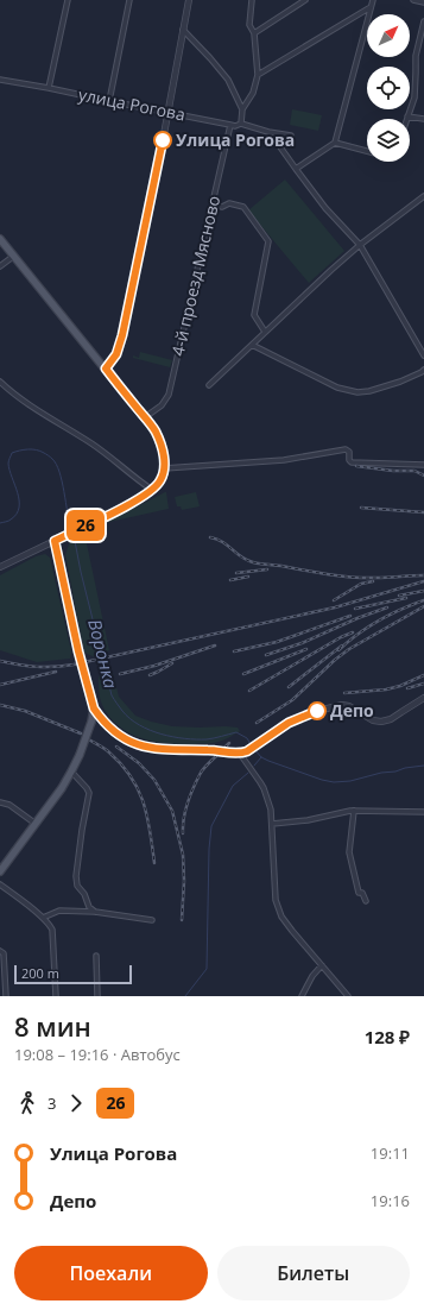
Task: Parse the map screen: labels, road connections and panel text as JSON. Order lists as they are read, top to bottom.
{
  "streets": {
    "street": ["улица Рогова", "4-й проезд Мясново"]
  },
  "crossings": [
    ["улица Рогова", "4-й проезд Мясново"]
  ],
  "water": ["Воронка"],
  "places": ["Улица Рогова", "Депо"],
  "lines": ["bus line 26"],
  "scale_bar": "200 m",
  "north": "top right",
  "page": {
    "on_map": "26",
    "scale": "200 m",
    "heading": ["8 мин", "19:08 – 19:16 · Автобус", "128 ₽"],
    "legs": ["3", "26"],
    "list": [
      {
        "name": "Улица Рогова",
        "value": "19:11"
      },
      {
        "name": "Депо",
        "value": "19:16"
      }
    ],
    "buttons": ["Поехали", "Билеты"]
  }
}
